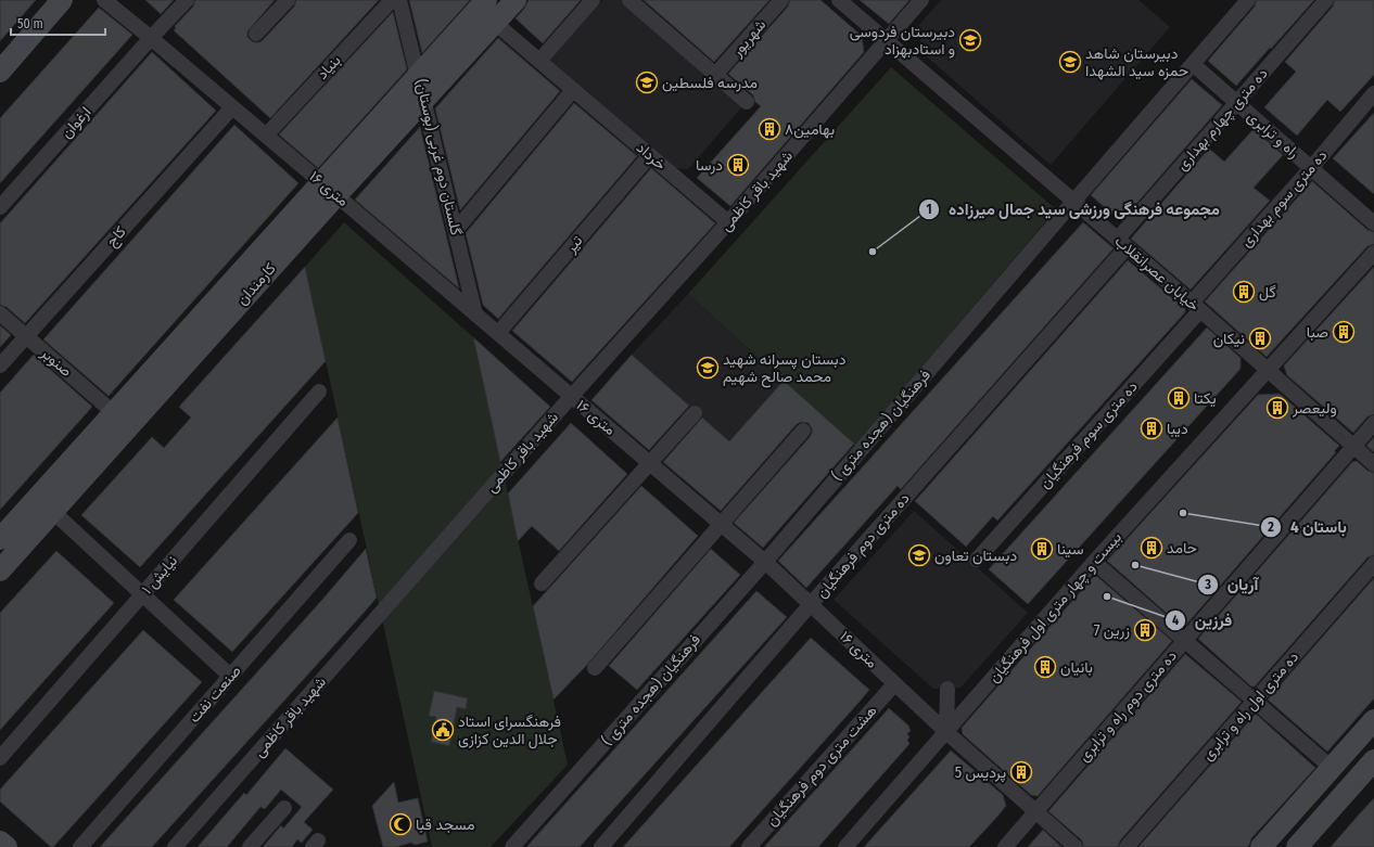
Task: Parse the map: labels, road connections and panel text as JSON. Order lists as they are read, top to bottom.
{
  "streets": {
    "main road": ["کارمندان"],
    "street": [
      "شهریور",
      "بنیاد",
      "ده متری چهارم بهداری",
      "ارغوان",
      "راه و ترابری",
      "خرداد",
      "گلستان دوم غربی (بوستان)",
      "۱۶ متری",
      "شهید باقر کاظمی",
      "ده متری سوم بهداری",
      "کاج",
      "تیر",
      "خیابان عصرانقلاب",
      "صنوبر",
      "فرهنگیان (هجده متری )",
      "ده متری سوم فرهنگیان",
      "ده متری دوم فرهنگیان",
      "نیایش ۱",
      "بیست و چهار متری اول فرهنگیان",
      "صنعت نفت",
      "ده متری دوم راه و ترابری",
      "ده متری اول راه و ترابری",
      "هشت متری دوم فرهنگیان"
    ]
  },
  "crossings": [
    ["بنیاد", "۱۶ متری"],
    ["ده متری چهارم بهداری", "راه و ترابری"],
    ["ده متری چهارم بهداری", "خیابان عصرانقلاب"],
    ["ده متری چهارم بهداری", "ده متری دوم فرهنگیان"],
    ["ارغوان", "۱۶ متری"],
    ["راه و ترابری", "ده متری سوم بهداری"],
    ["راه و ترابری", "فرهنگیان (هجده متری )"],
    ["خرداد", "شهید باقر کاظمی"],
    ["خرداد", "تیر"],
    ["خرداد", "کارمندان"],
    ["گلستان دوم غربی (بوستان)", "۱۶ متری"],
    ["گلستان دوم غربی (بوستان)", "کارمندان"],
    ["۱۶ متری", "شهید باقر کاظمی"],
    ["۱۶ متری", "کاج"],
    ["۱۶ متری", "تیر"],
    ["۱۶ متری", "کارمندان"],
    ["۱۶ متری", "فرهنگیان (هجده متری )"],
    ["۱۶ متری", "ده متری دوم فرهنگیان"],
    ["۱۶ متری", "بیست و چهار متری اول فرهنگیان"],
    ["۱۶ متری", "ده متری دوم راه و ترابری"],
    ["۱۶ متری", "هشت متری دوم فرهنگیان"],
    ["شهید باقر کاظمی", "خیابان عصرانقلاب"],
    ["ده متری سوم بهداری", "خیابان عصرانقلاب"],
    ["ده متری سوم بهداری", "ده متری سوم فرهنگیان"],
    ["کاج", "صنوبر"],
    ["خیابان عصرانقلاب", "فرهنگیان (هجده متری )"],
    ["خیابان عصرانقلاب", "ده متری سوم فرهنگیان"],
    ["خیابان عصرانقلاب", "ده متری دوم فرهنگیان"],
    ["خیابان عصرانقلاب", "بیست و چهار متری اول فرهنگیان"],
    ["خیابان عصرانقلاب", "ده متری دوم راه و ترابری"],
    ["کارمندان", "صنوبر"]
  ],
  "places": {
    "school or university": [
      "دبیرستان فردوسی و استادبهزاد",
      "دبیرستان شاهد حمزه سید الشهدا",
      "مدرسه فلسطین",
      "دبستان پسرانه شهید محمد صالح شهیم",
      "دبستان تعاون"
    ],
    "building": [
      "بهامین۸",
      "درسا",
      "گل",
      "صبا",
      "نیکان",
      "یکتا",
      "ولیعصر",
      "دیبا",
      "حامد",
      "سینا",
      "زرین 7",
      "بانیان",
      "پردیس 5"
    ],
    "other": [
      "مجموعه فرهنگی ورزشی سید جمال میرزاده",
      "باستان 4",
      "آریان",
      "فرزین"
    ],
    "public building": ["فرهنگسرای استاد جلال الدین کزازی"],
    "mosque": ["مسجد قبا"]
  },
  "scale_bar": "50 m"
}
